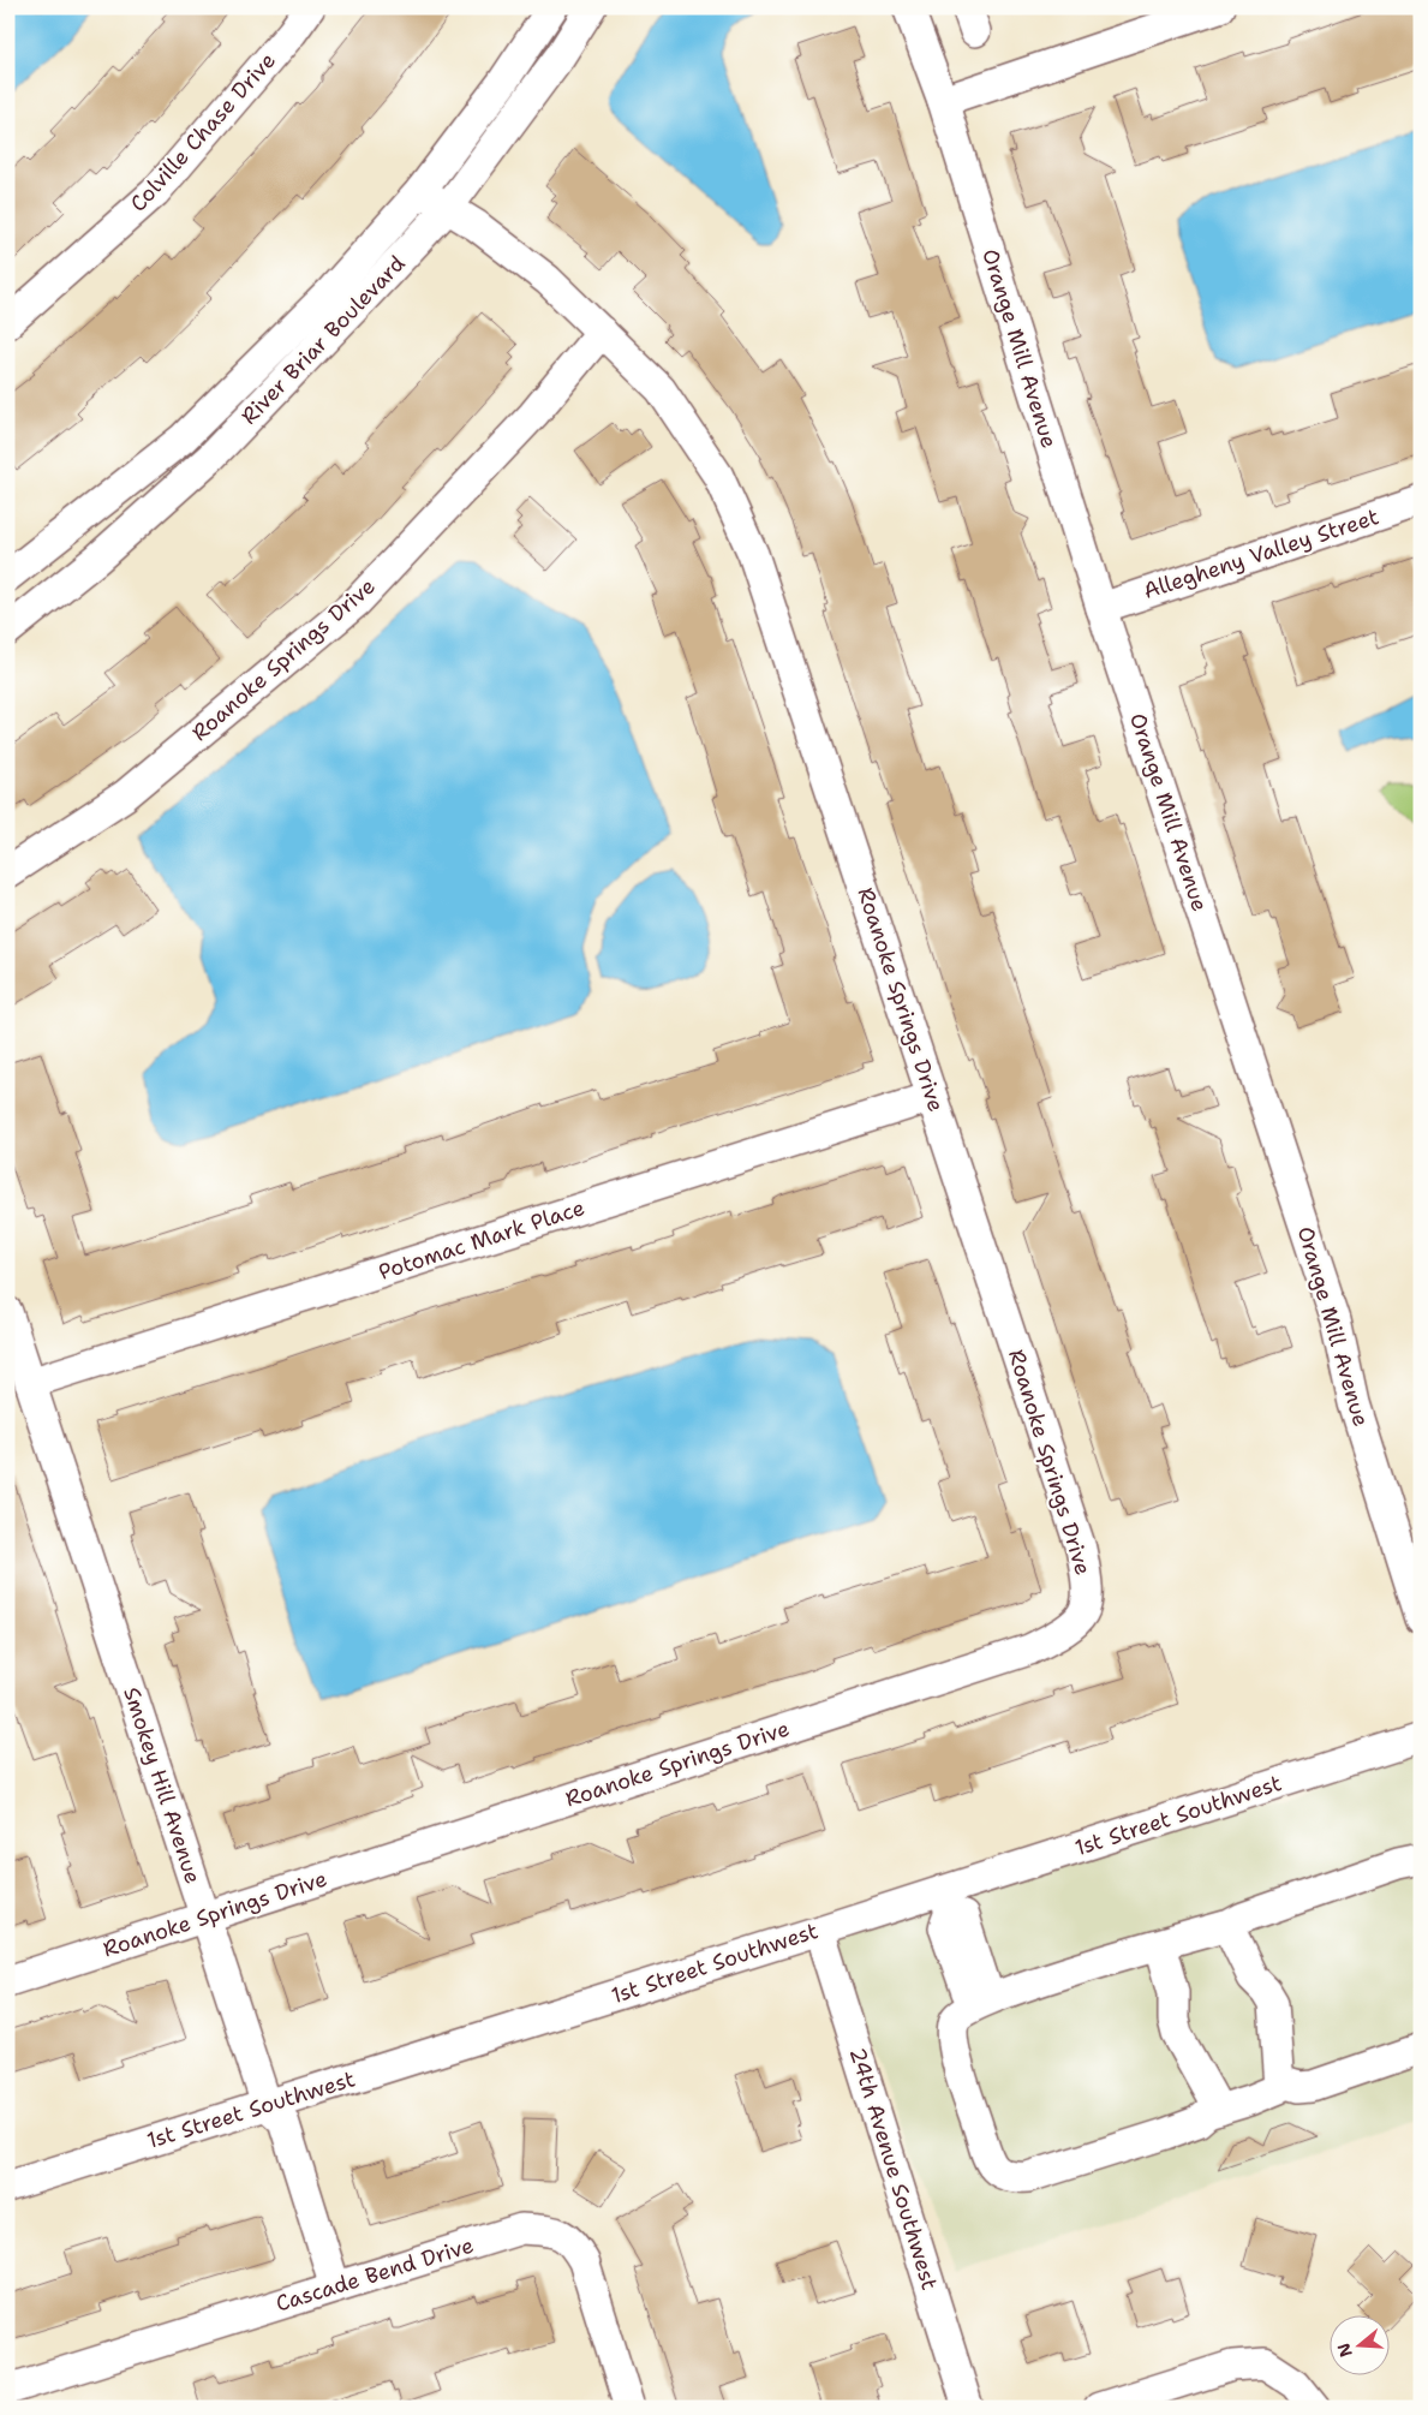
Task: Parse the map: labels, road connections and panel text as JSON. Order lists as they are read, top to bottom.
{
  "streets": {
    "street": [
      "Colville Chase Drive",
      "River Briar Boulevard",
      "Orange Mill Avenue",
      "Allegheny Valley Street",
      "Roanoke Springs Drive",
      "Potomac Mark Place",
      "Smokey Hill Avenue",
      "1st Street Southwest",
      "24th Avenue Southwest",
      "Cascade Bend Drive"
    ]
  },
  "crossings": [
    ["River Briar Boulevard", "Roanoke Springs Drive"],
    ["Orange Mill Avenue", "Allegheny Valley Street"],
    ["Roanoke Springs Drive", "Potomac Mark Place"],
    ["Roanoke Springs Drive", "Smokey Hill Avenue"],
    ["Potomac Mark Place", "Smokey Hill Avenue"],
    ["Smokey Hill Avenue", "1st Street Southwest"],
    ["Smokey Hill Avenue", "Cascade Bend Drive"],
    ["1st Street Southwest", "24th Avenue Southwest"]
  ],
  "north": "left"
}
